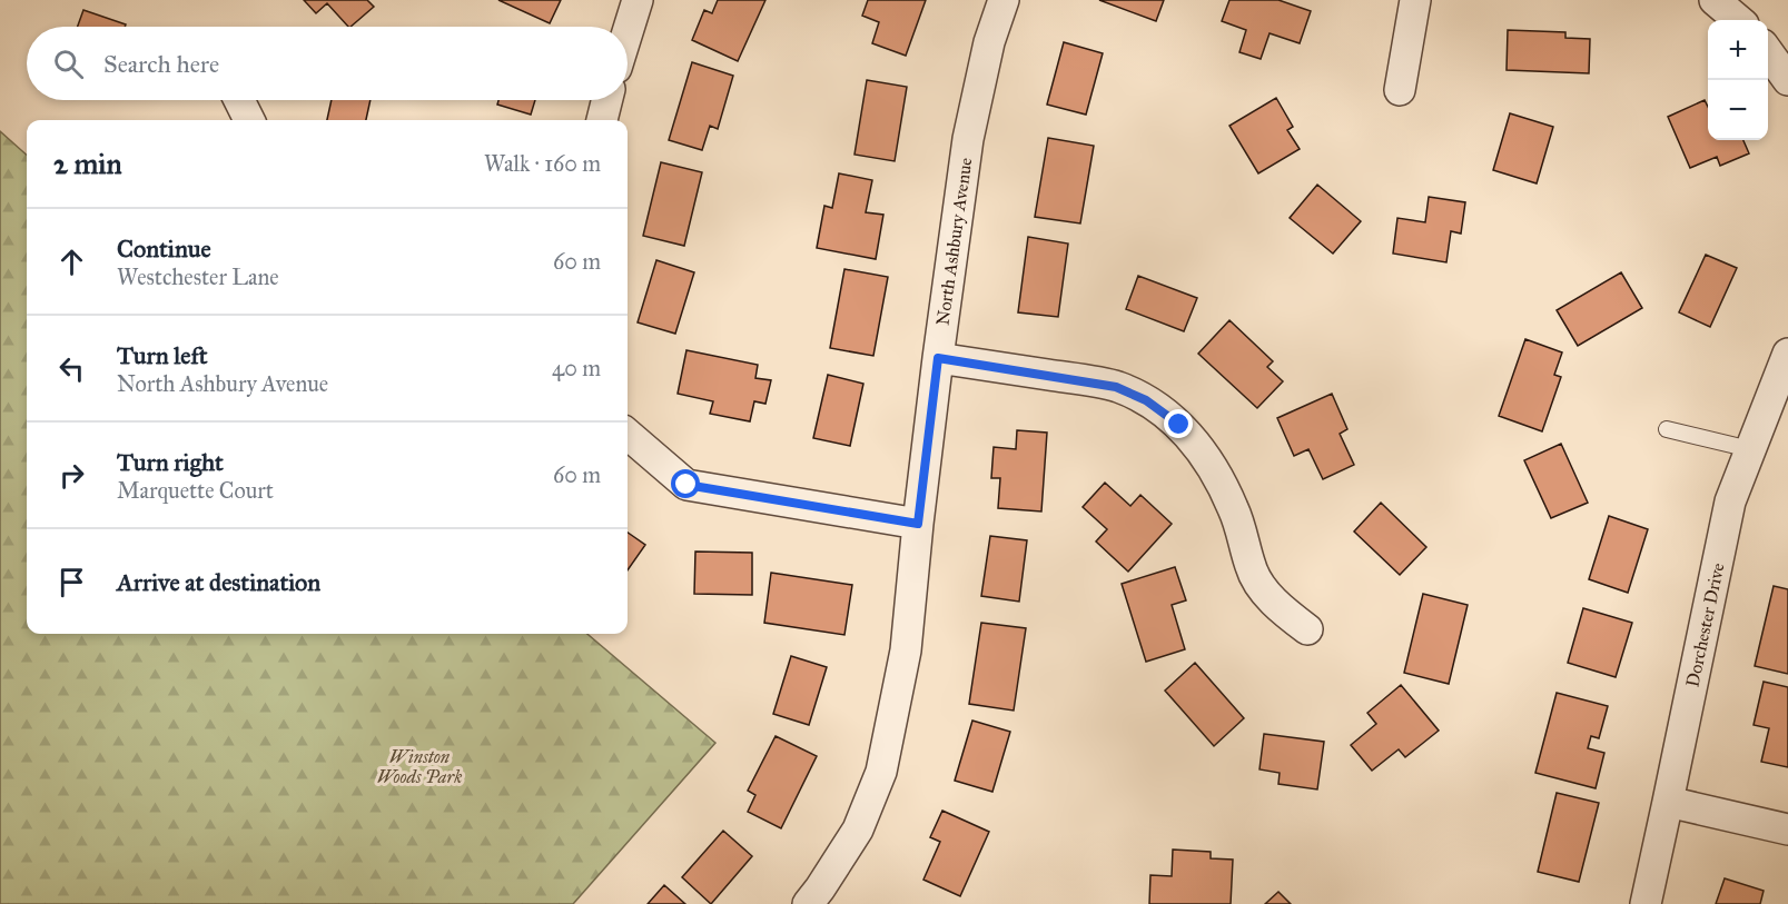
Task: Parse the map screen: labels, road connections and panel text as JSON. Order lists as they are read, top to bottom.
{
  "streets": {
    "street": ["North Ashbury Avenue", "Dorchester Drive"]
  },
  "parks": ["Winston Woods Park"],
  "page": {
    "map_buttons": ["+", "−"],
    "search": "Search here",
    "heading": ["2 min", "Walk · 160 m"],
    "list": [
      ["Continue", "Westchester Lane", "60 m"],
      ["Turn left", "North Ashbury Avenue", "40 m"],
      ["Turn right", "Marquette Court", "60 m"],
      "Arrive at destination"
    ]
  }
}
